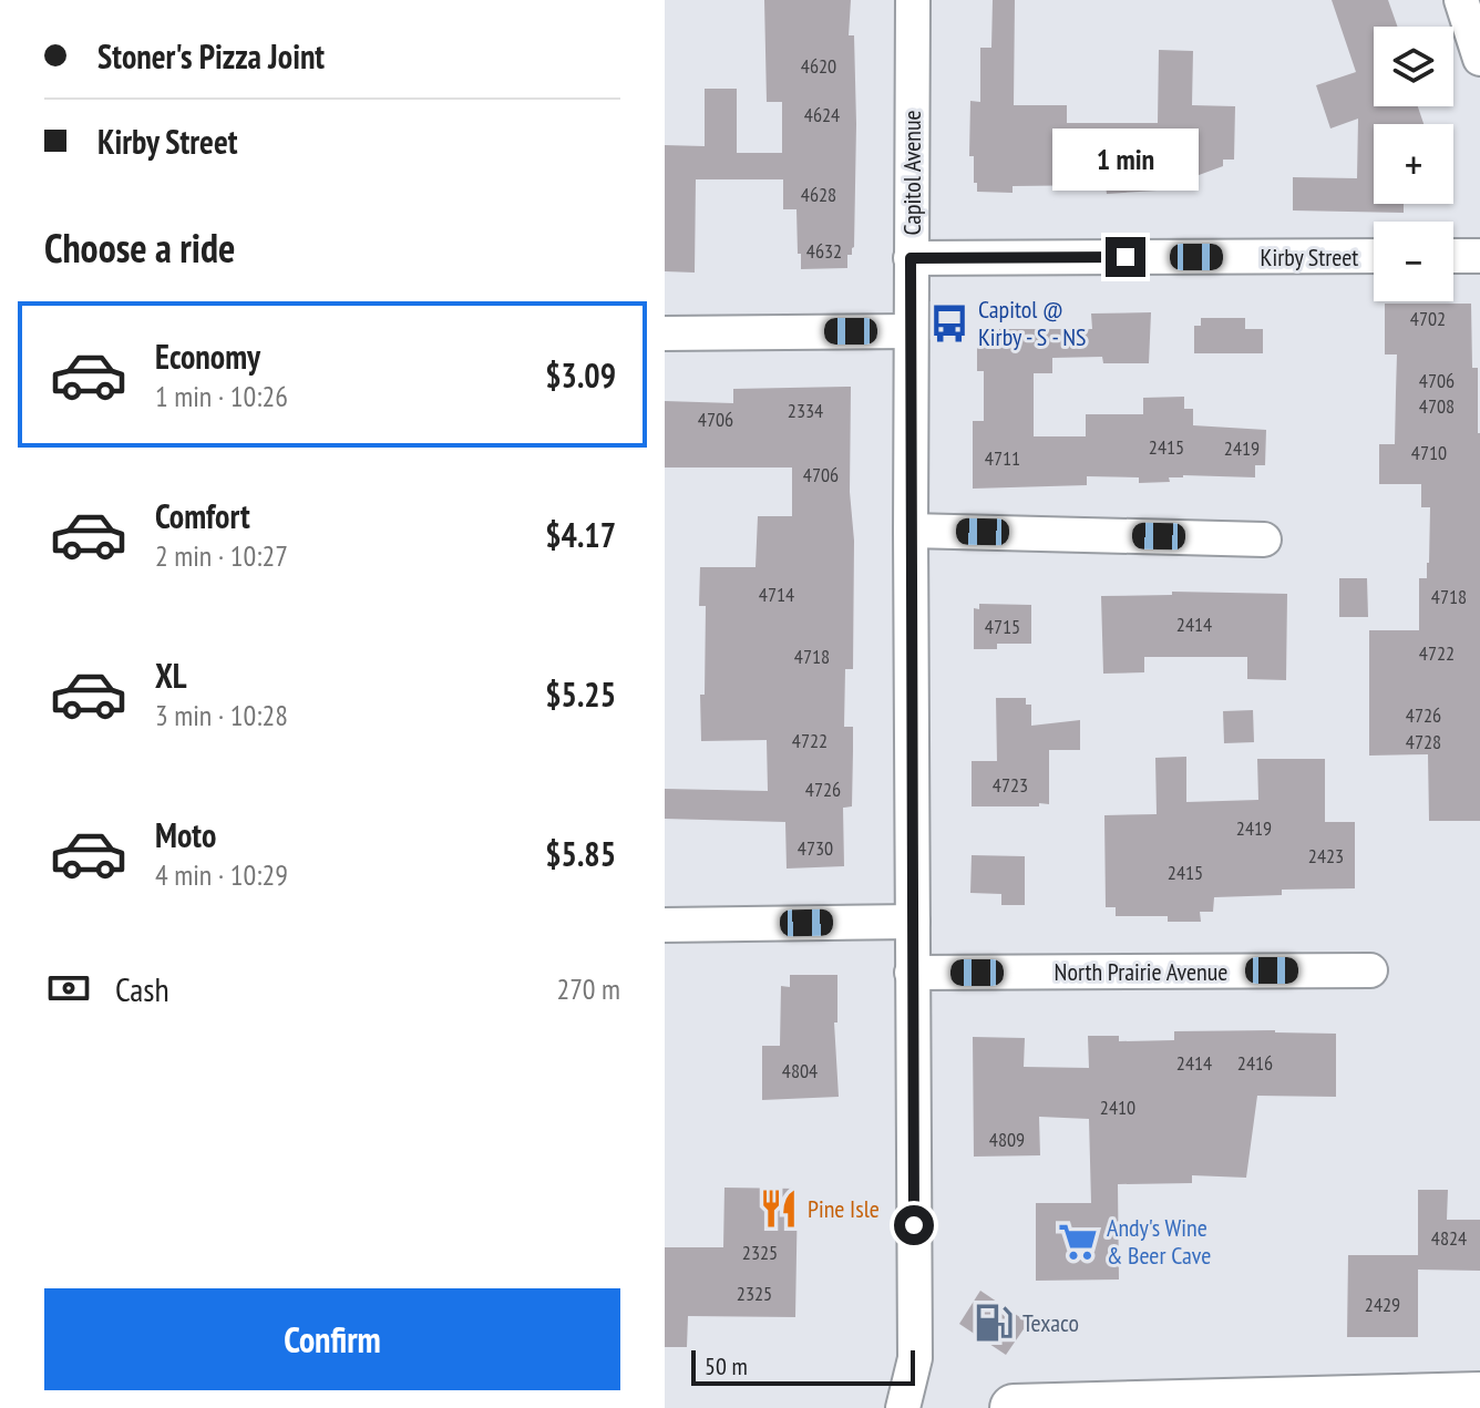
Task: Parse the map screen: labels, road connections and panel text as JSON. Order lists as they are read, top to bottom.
{
  "streets": {
    "street": ["Capitol Avenue", "Kirby Street", "North Prairie Avenue"]
  },
  "crossings": [
    ["Capitol Avenue", "Kirby Street"],
    ["Capitol Avenue", "North Prairie Avenue"]
  ],
  "places": {
    "bus stop": ["Capitol @ Kirby - S - NS"],
    "restaurant": ["Pine Isle"],
    "supermarket": ["Andy's Wine & Beer Cave"],
    "fuel station": ["Texaco"]
  },
  "house_numbers": [
    "4620",
    "4624",
    "4628",
    "4632",
    "4702",
    "4706",
    "4708",
    "2334",
    "4706",
    "2415",
    "2419",
    "4710",
    "4711",
    "4706",
    "4714",
    "4718",
    "2414",
    "4715",
    "4722",
    "4718",
    "4726",
    "4722",
    "4728",
    "4723",
    "4726",
    "2419",
    "4730",
    "2423",
    "2415",
    "2414",
    "2416",
    "4804",
    "2410",
    "4809",
    "4824",
    "2325",
    "2325",
    "2429"
  ],
  "scale_bar": "50 m",
  "page": {
    "banner": ["Stoner's Pizza Joint", "Kirby Street"],
    "map_buttons": ["+", "−"],
    "bubble": "1 min",
    "heading": "Choose a ride",
    "list": [
      {
        "name": "Economy",
        "note": "1 min · 10:26",
        "value": "$3.09"
      },
      {
        "name": "Comfort",
        "note": "2 min · 10:27",
        "value": "$4.17"
      },
      {
        "name": "XL",
        "note": "3 min · 10:28",
        "value": "$5.25"
      },
      {
        "name": "Moto",
        "note": "4 min · 10:29",
        "value": "$5.85"
      }
    ],
    "pay": ["Cash", "270 m"],
    "buttons": "Confirm",
    "scale": "50 m"
  }
}
